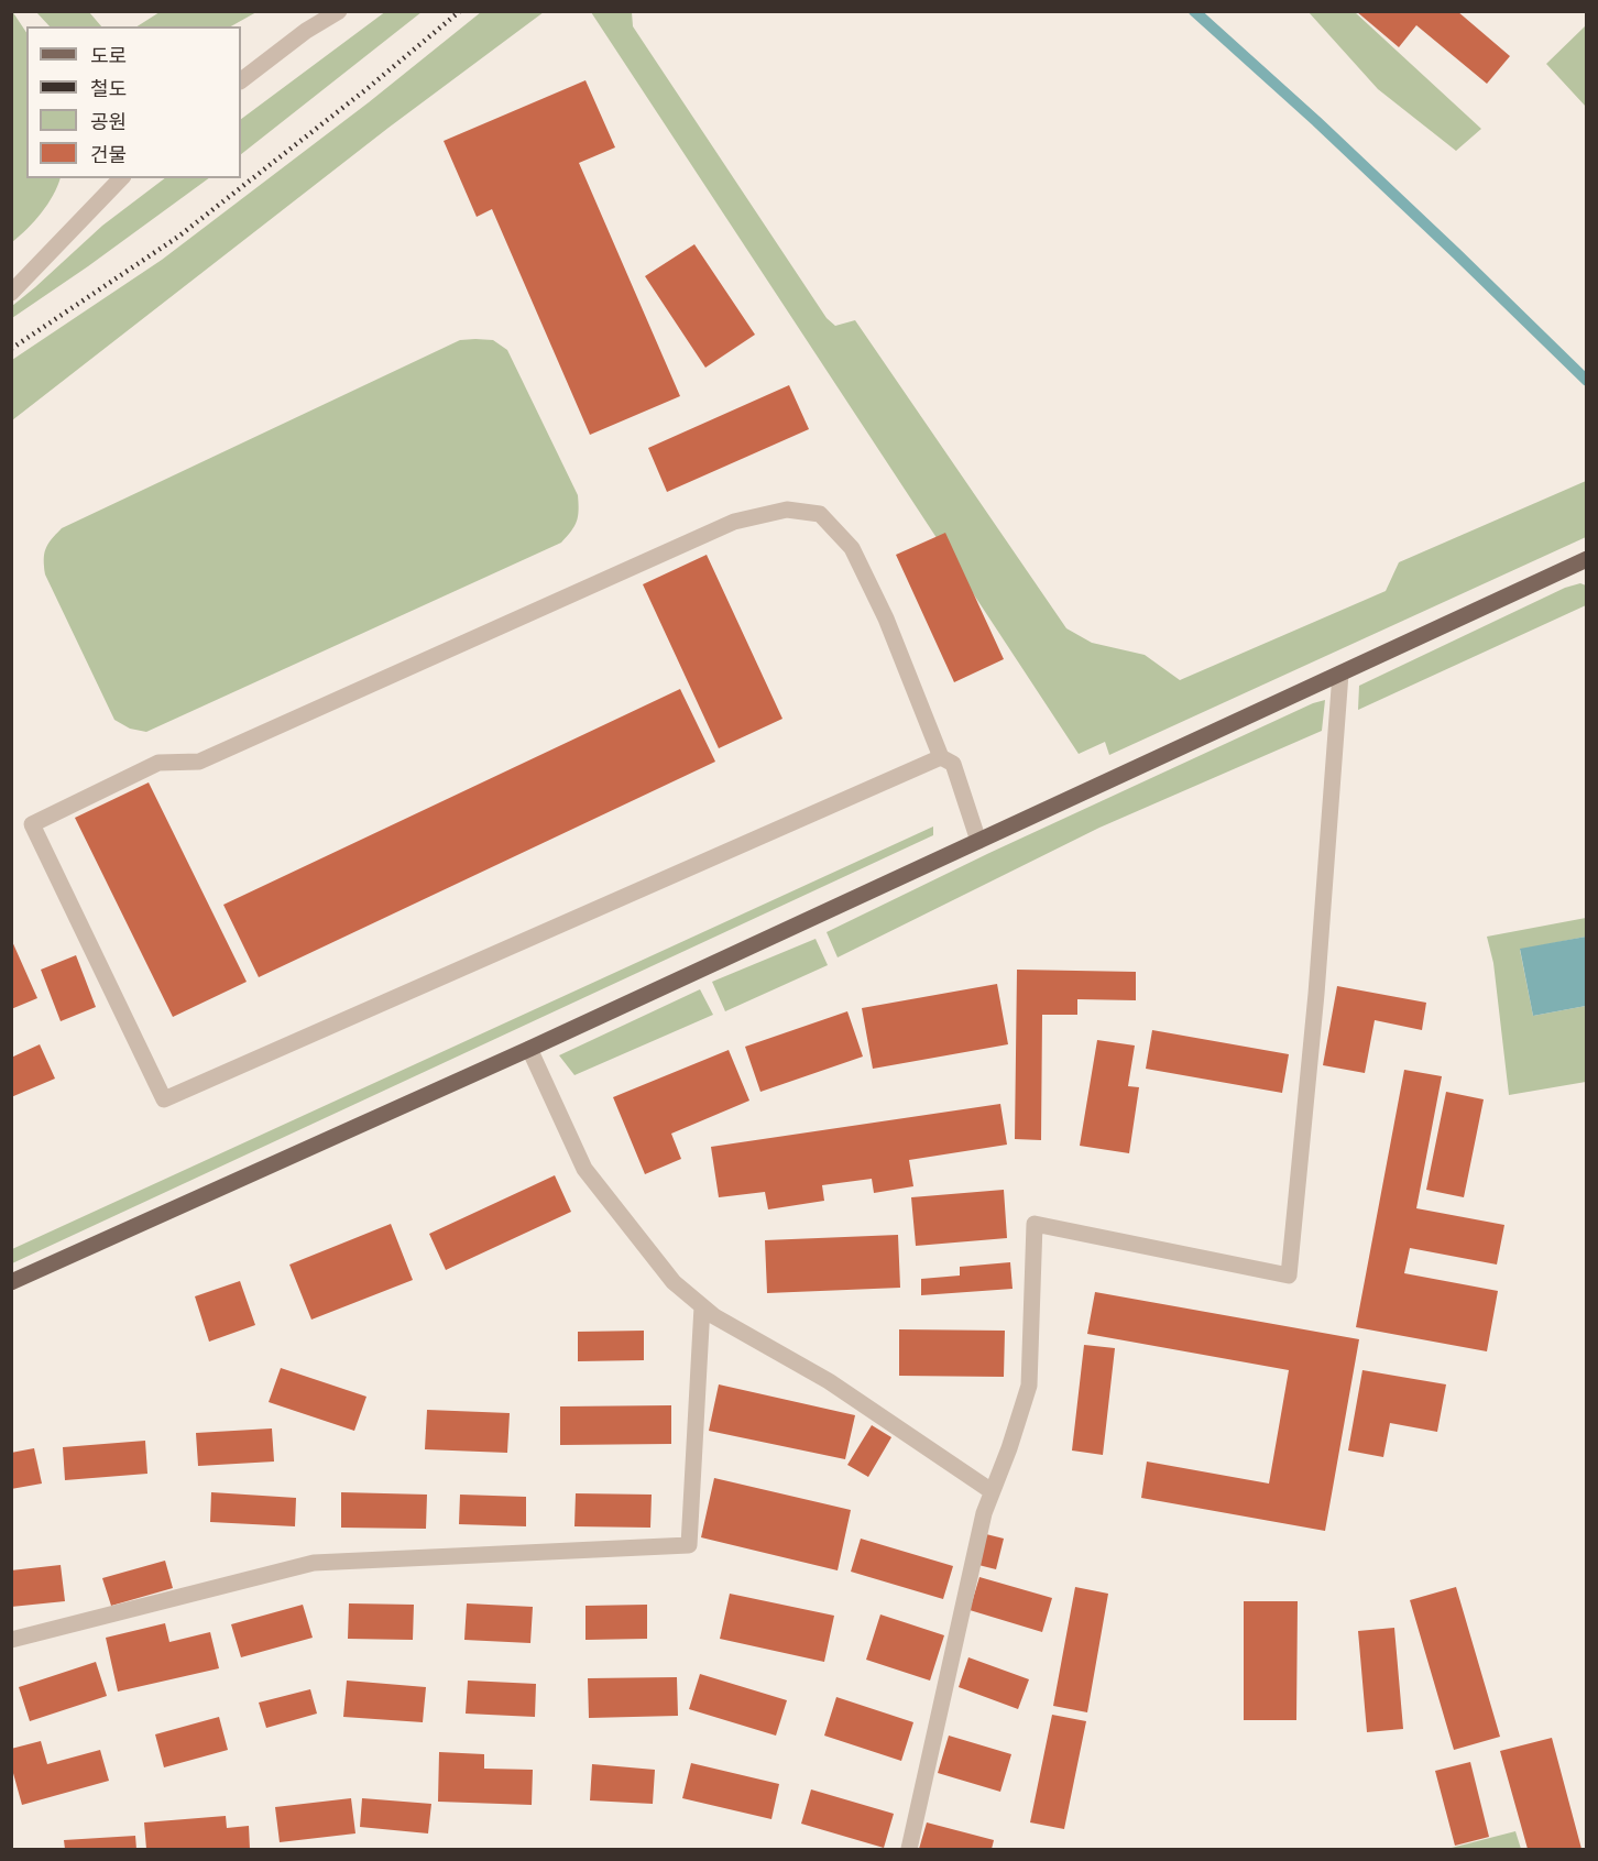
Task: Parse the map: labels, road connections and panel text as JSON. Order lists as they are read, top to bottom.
{
  "legend": [
    "도로",
    "철도",
    "공원",
    "건물"
  ]
}
